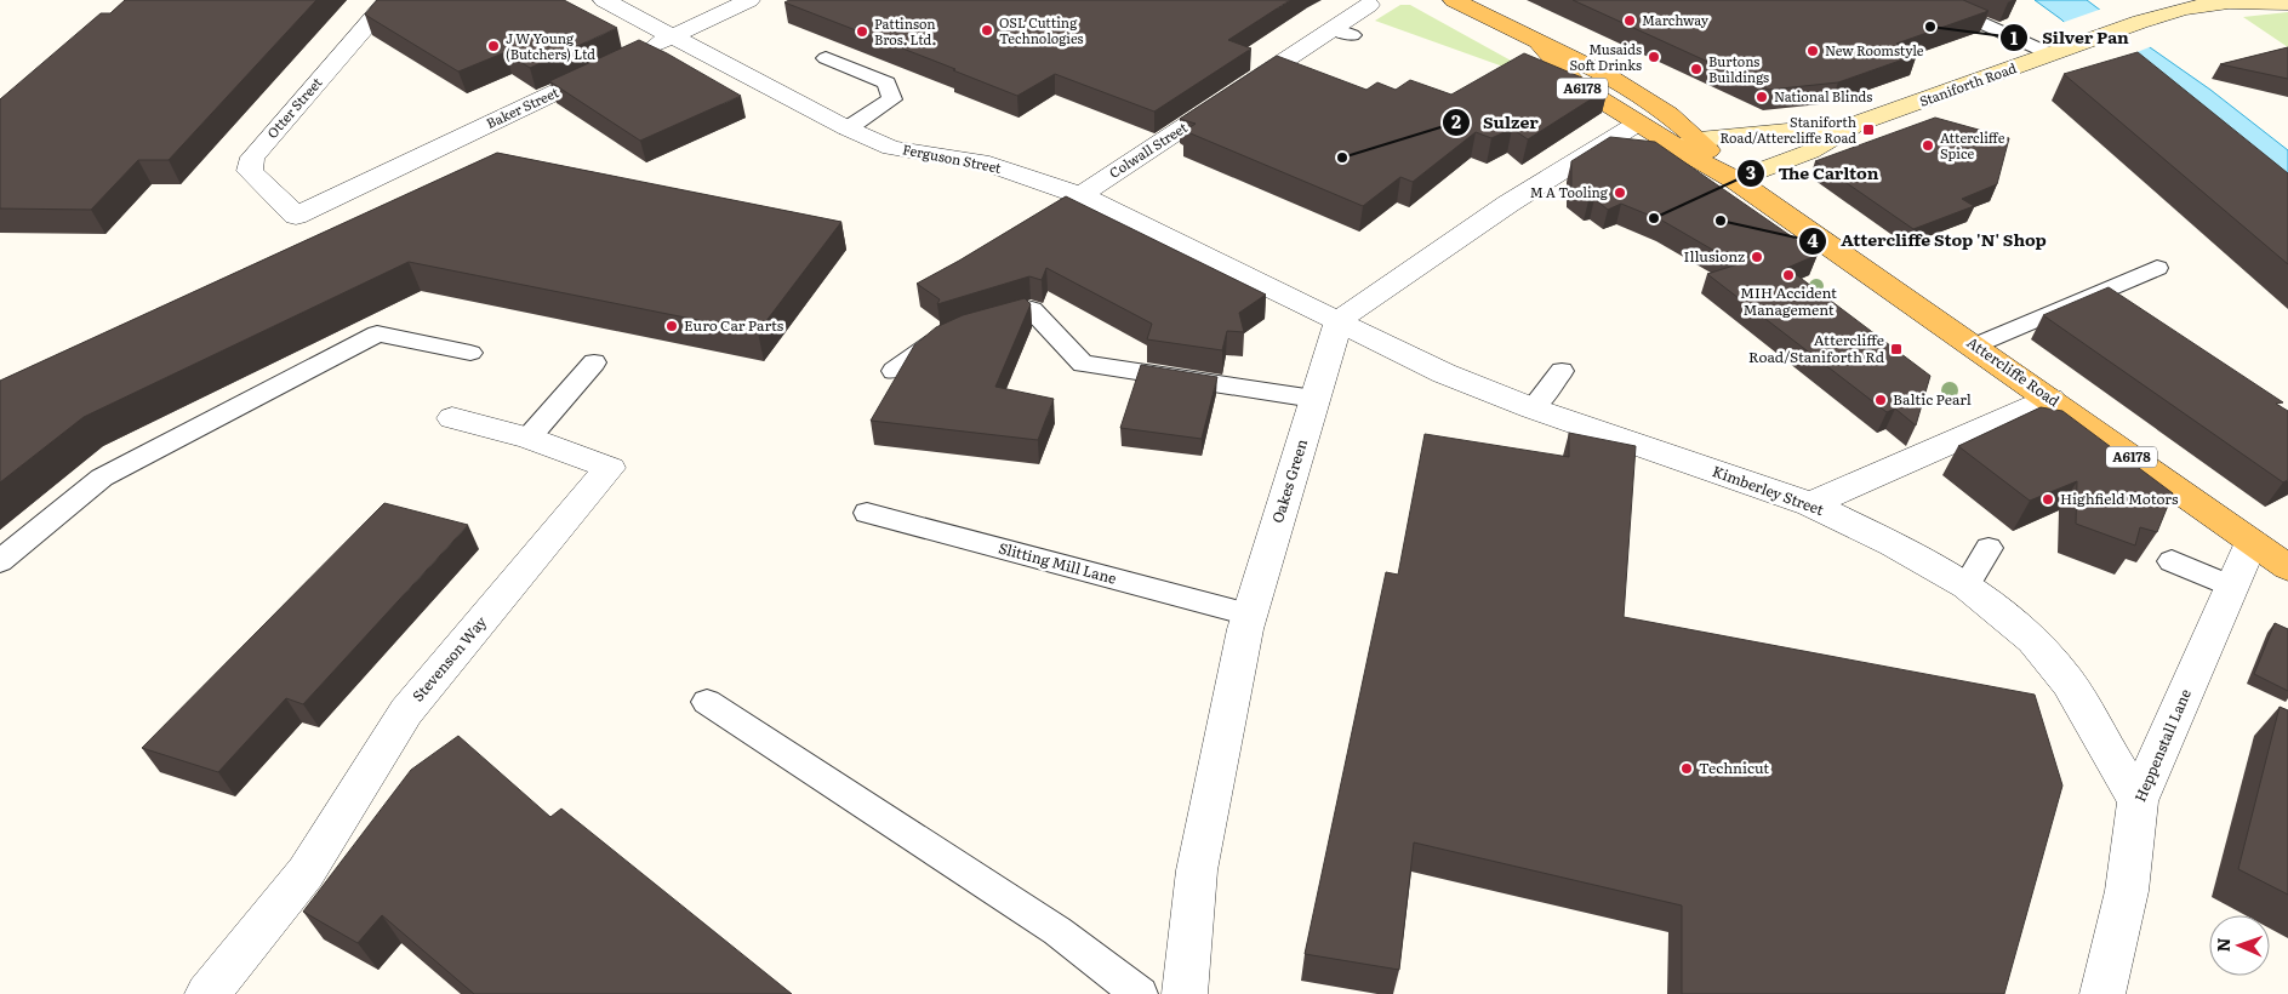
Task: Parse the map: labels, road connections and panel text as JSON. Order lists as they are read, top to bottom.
{
  "streets": {
    "main road": ["Staniforth Road", "A6178", "Attercliffe Road"],
    "street": [
      "Otter Street",
      "Baker Street",
      "Colwall Street",
      "Ferguson Street",
      "Oakes Green",
      "Kimberley Street",
      "Stevenson Way",
      "Heppenstall Lane"
    ],
    "lane": ["Slitting Mill Lane"]
  },
  "crossings": [
    ["Staniforth Road", "Attercliffe Road"],
    ["Otter Street", "Baker Street"],
    ["Baker Street", "Ferguson Street"],
    ["Colwall Street", "Ferguson Street"],
    ["Ferguson Street", "Oakes Green"],
    ["Ferguson Street", "Kimberley Street"],
    ["Attercliffe Road", "Heppenstall Lane"],
    ["Oakes Green", "Kimberley Street"],
    ["Oakes Green", "Slitting Mill Lane"],
    ["Kimberley Street", "Heppenstall Lane"]
  ],
  "places": {
    "other": [
      "Marchway",
      "Silver Pan",
      "OSL Cutting Technologies",
      "Pattinson Bros. Ltd.",
      "J W Young (Butchers) Ltd",
      "New Roomstyle",
      "Musaids Soft Drinks",
      "Burtons Buildings",
      "National Blinds",
      "Attercliffe Spice",
      "Sulzer",
      "M A Tooling",
      "The Carlton",
      "Attercliffe Stop 'N' Shop",
      "Illusionz",
      "MIH Accident Management",
      "Euro Car Parts",
      "Baltic Pearl",
      "Highfield Motors",
      "Technicut"
    ],
    "transit": ["Staniforth Road/Attercliffe Road", "Attercliffe Road/Staniforth Rd"]
  },
  "north": "left"
}
